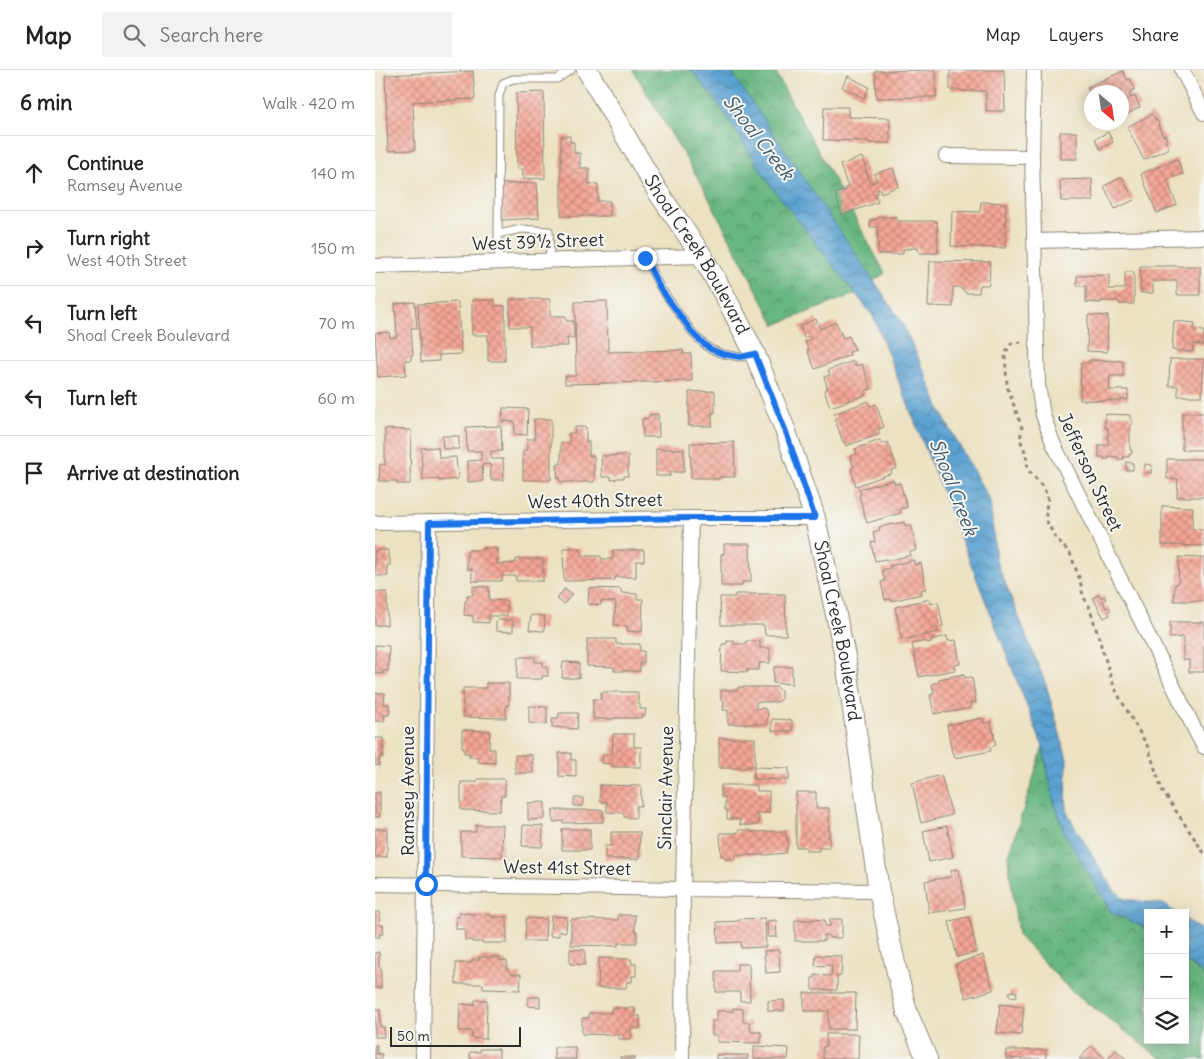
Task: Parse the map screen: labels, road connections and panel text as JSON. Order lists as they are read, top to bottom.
{
  "streets": {
    "street": [
      "West 39½ Street",
      "Shoal Creek Boulevard",
      "Jefferson Street",
      "West 40th Street",
      "Sinclair Avenue",
      "Ramsey Avenue",
      "West 41st Street"
    ]
  },
  "crossings": [
    ["West 39½ Street", "Shoal Creek Boulevard"],
    ["Shoal Creek Boulevard", "West 40th Street"],
    ["Shoal Creek Boulevard", "West 41st Street"],
    ["West 40th Street", "Sinclair Avenue"],
    ["West 40th Street", "Ramsey Avenue"],
    ["Sinclair Avenue", "West 41st Street"],
    ["Ramsey Avenue", "West 41st Street"]
  ],
  "water": ["Shoal Creek"],
  "scale_bar": "50 m",
  "north": "bottom right",
  "page": {
    "header": "Map",
    "search": "Search here",
    "nav": ["Map", "Layers", "Share"],
    "heading": ["6 min", "Walk · 420 m"],
    "list": [
      ["Continue", "Ramsey Avenue", "140 m"],
      ["Turn right", "West 40th Street", "150 m"],
      ["Turn left", "Shoal Creek Boulevard", "70 m"],
      ["Turn left", "60 m"],
      "Arrive at destination"
    ],
    "map_buttons": ["+", "−"],
    "scale": "50 m"
  }
}
